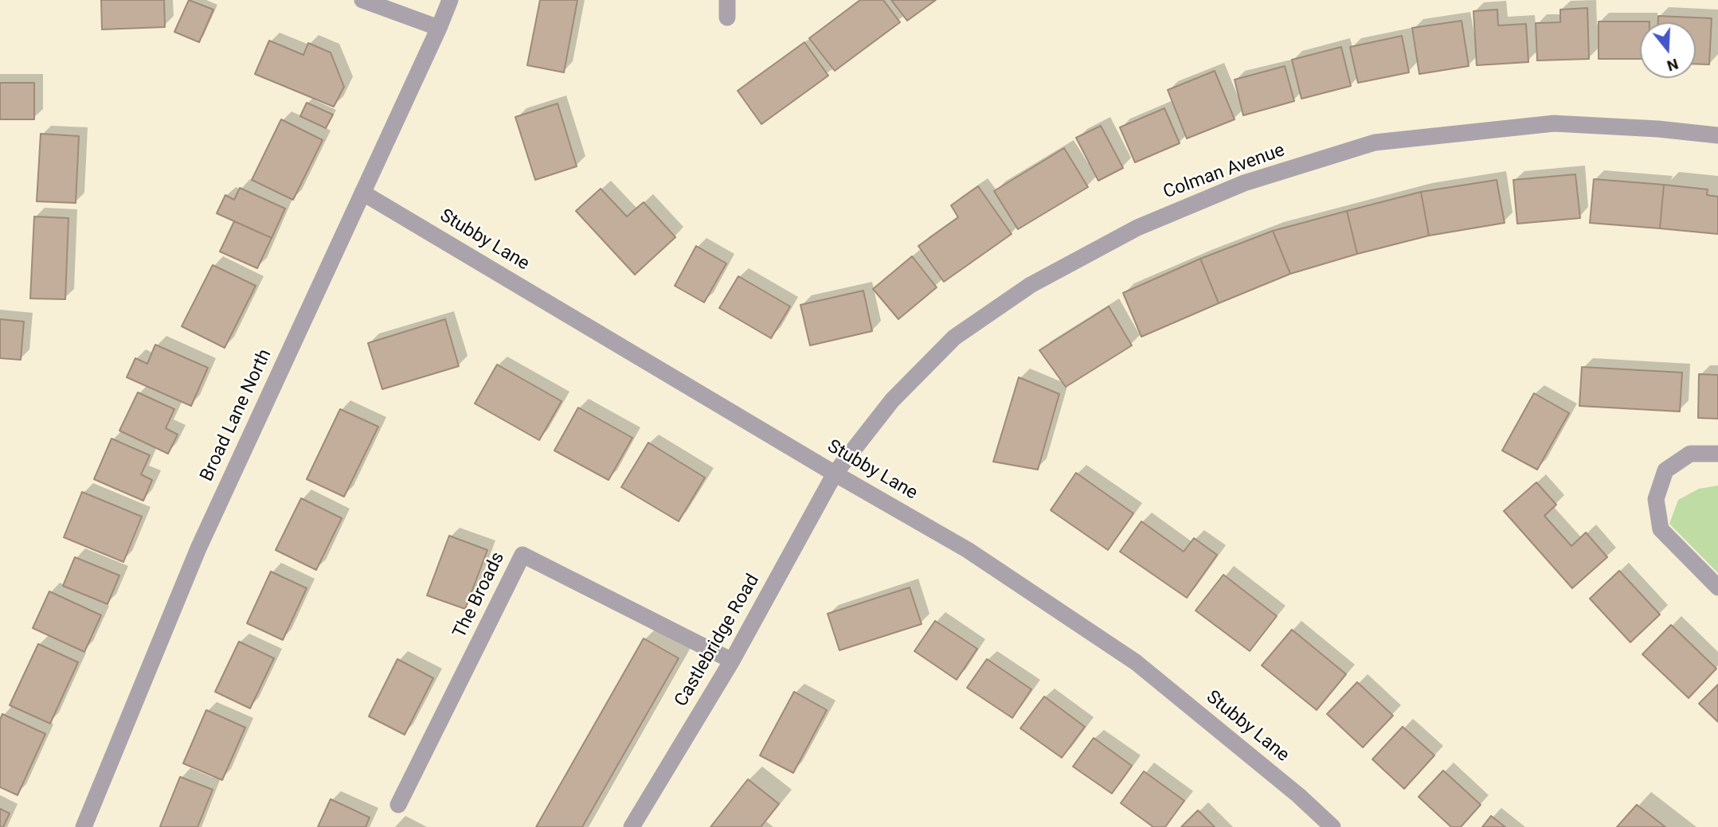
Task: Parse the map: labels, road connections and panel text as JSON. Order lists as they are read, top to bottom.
{
  "streets": {
    "street": [
      "Colman Avenue",
      "Stubby Lane",
      "Broad Lane North",
      "The Broads",
      "Castlebridge Road"
    ]
  },
  "crossings": [
    ["Colman Avenue", "Stubby Lane"],
    ["Colman Avenue", "Castlebridge Road"],
    ["Stubby Lane", "Broad Lane North"],
    ["Stubby Lane", "Castlebridge Road"],
    ["The Broads", "Castlebridge Road"]
  ],
  "north": "bottom"
}
